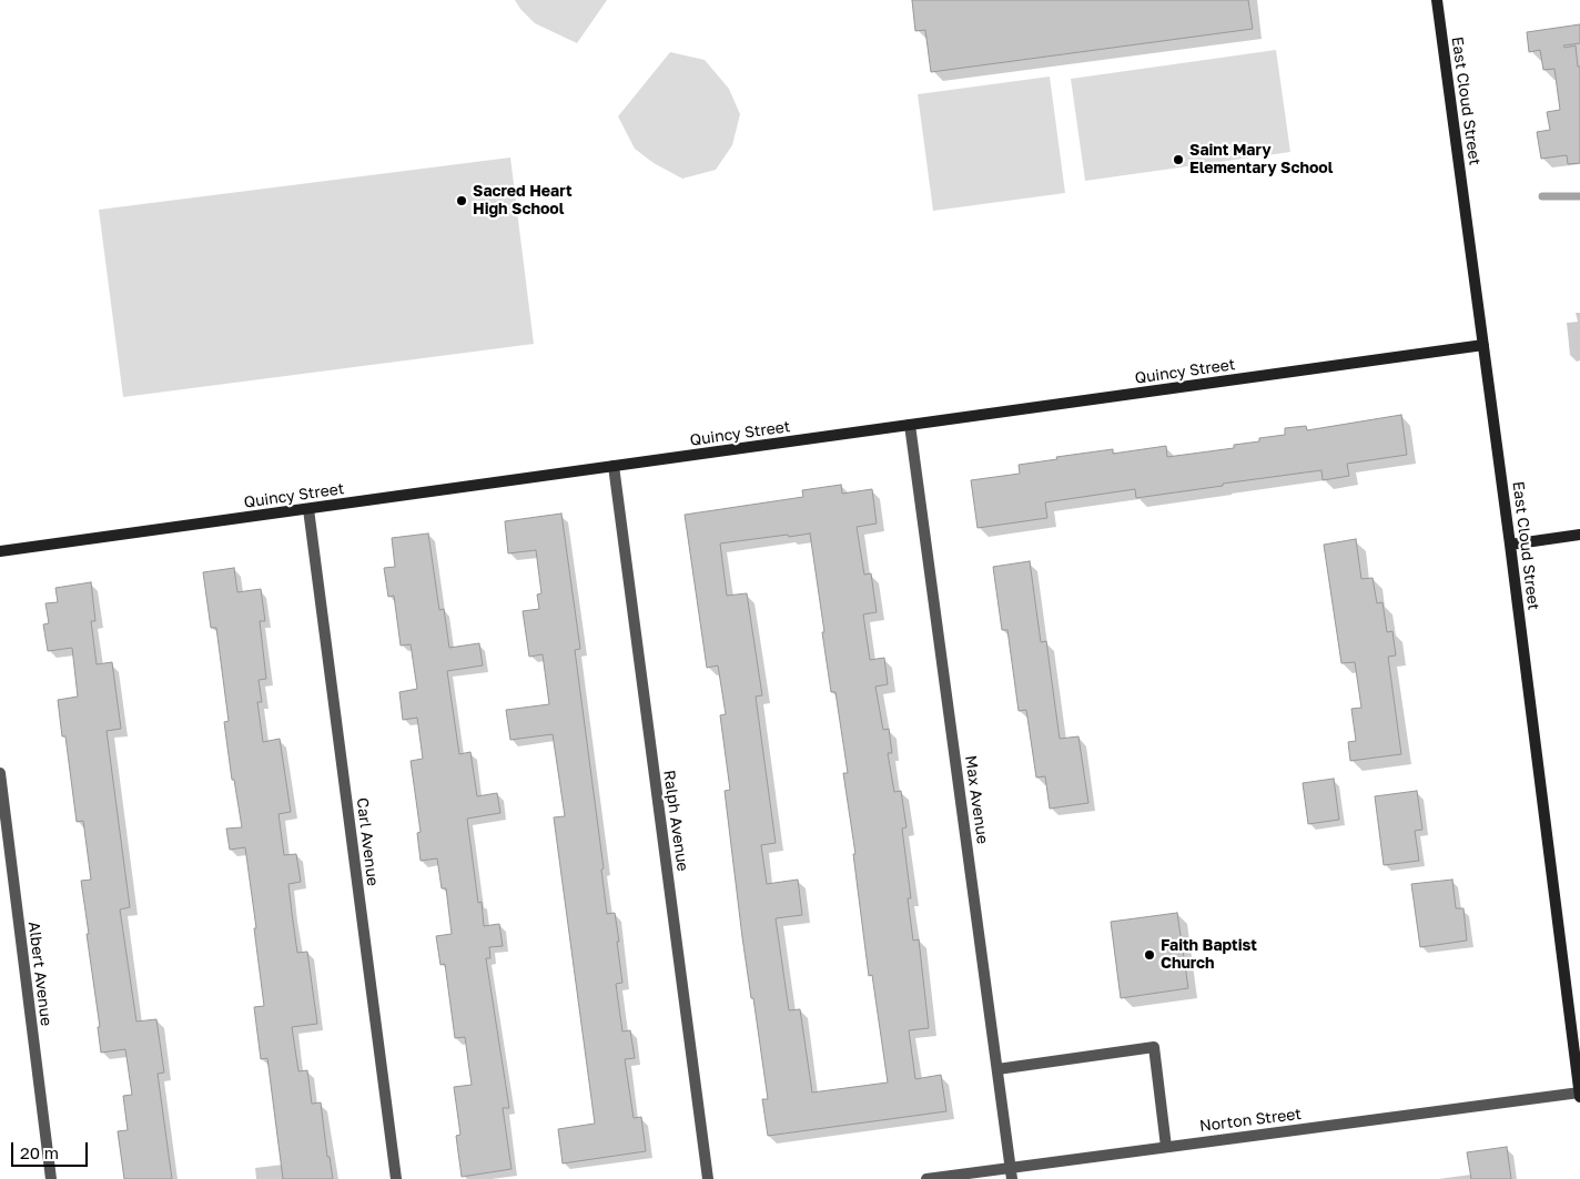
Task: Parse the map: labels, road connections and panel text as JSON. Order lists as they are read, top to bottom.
{
  "streets": {
    "street": [
      "East Cloud Street",
      "Quincy Street",
      "Max Avenue",
      "Ralph Avenue",
      "Carl Avenue",
      "Albert Avenue",
      "Norton Street"
    ]
  },
  "crossings": [
    ["East Cloud Street", "Quincy Street"],
    ["East Cloud Street", "Norton Street"],
    ["Quincy Street", "Max Avenue"],
    ["Quincy Street", "Ralph Avenue"],
    ["Quincy Street", "Carl Avenue"],
    ["Max Avenue", "Norton Street"]
  ],
  "places": ["Saint Mary Elementary School", "Sacred Heart High School", "Faith Baptist Church"],
  "scale_bar": "20 m"
}
